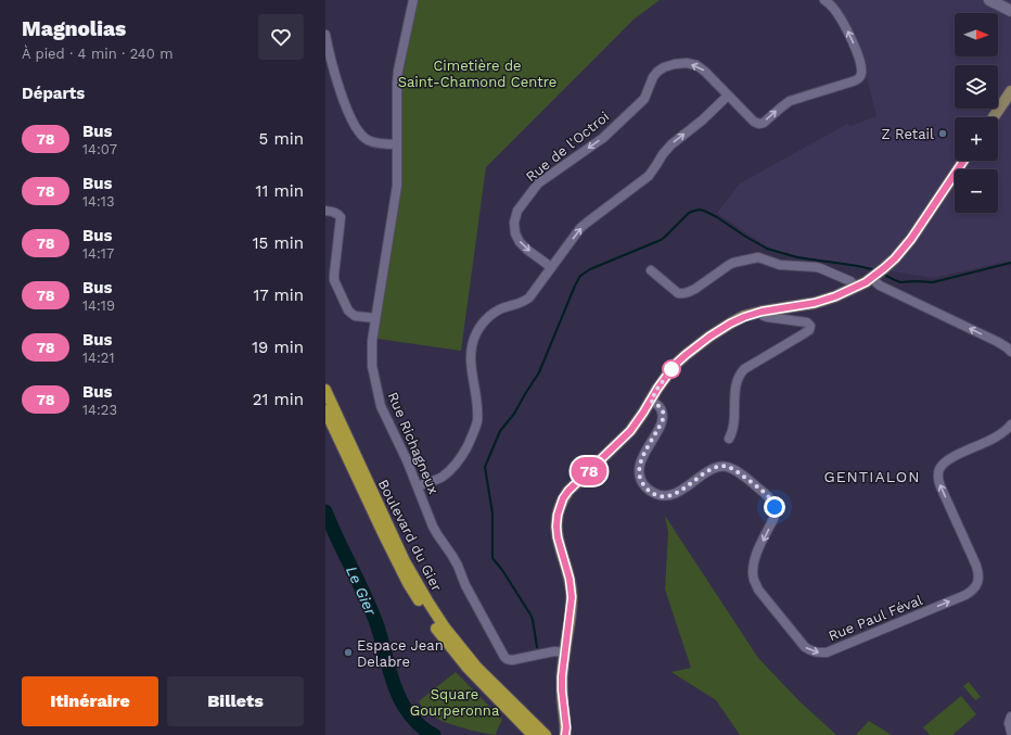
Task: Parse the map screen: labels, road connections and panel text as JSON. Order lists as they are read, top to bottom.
{
  "streets": {
    "main road": ["Boulevard du Gier"],
    "street": ["Rue de l'Octroi", "Rue Richagneux", "Rue Paul Féval"]
  },
  "districts": ["GENTIALON"],
  "water": ["Le Gier"],
  "parks": ["Cimetière de Saint-Chamond Centre", "Square Gourperonna"],
  "places": ["Z Retail", "Espace Jean Delabre"],
  "lines": ["bus line 78"],
  "north": "right",
  "page": {
    "heading": [
      ["Magnolias", "À pied · 4 min · 240 m"],
      "Départs"
    ],
    "on_map": "78",
    "map_buttons": ["+", "−"],
    "list": [
      {
        "mark": "78",
        "name": "Bus",
        "note": "14:07",
        "value": "5 min"
      },
      {
        "mark": "78",
        "name": "Bus",
        "note": "14:13",
        "value": "11 min"
      },
      {
        "mark": "78",
        "name": "Bus",
        "note": "14:17",
        "value": "15 min"
      },
      {
        "mark": "78",
        "name": "Bus",
        "note": "14:19",
        "value": "17 min"
      },
      {
        "mark": "78",
        "name": "Bus",
        "note": "14:21",
        "value": "19 min"
      },
      {
        "mark": "78",
        "name": "Bus",
        "note": "14:23",
        "value": "21 min"
      }
    ],
    "buttons": ["Itinéraire", "Billets"]
  }
}
